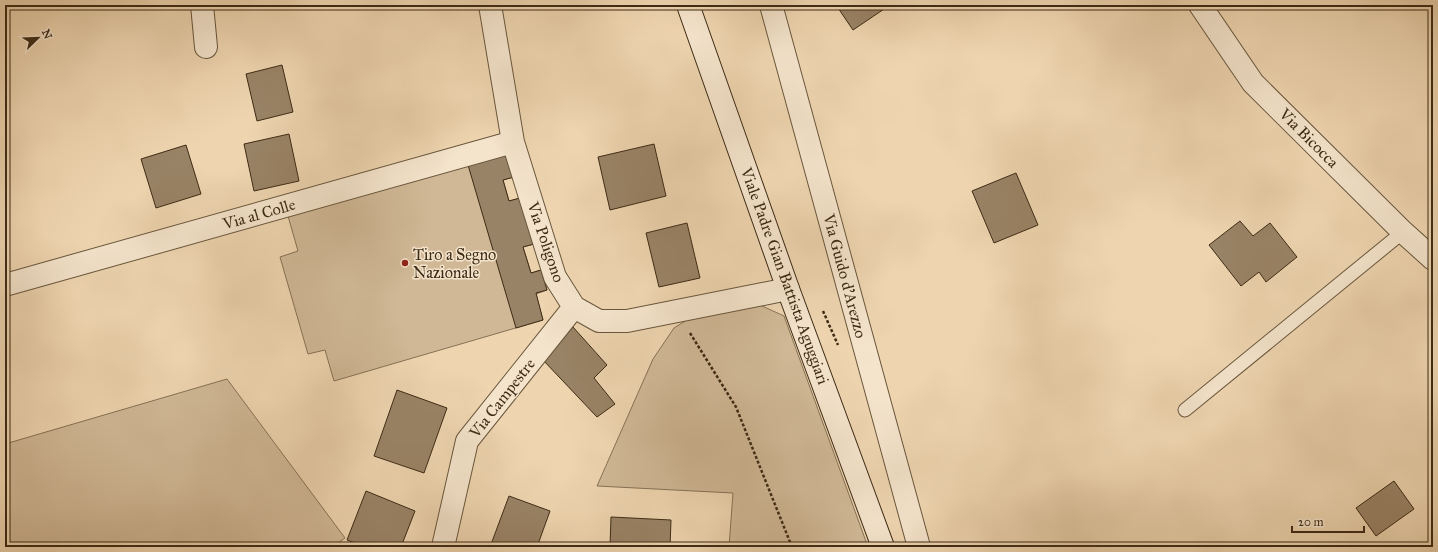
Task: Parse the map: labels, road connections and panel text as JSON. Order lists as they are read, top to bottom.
{
  "streets": {
    "street": [
      "Via Bicocca",
      "Via al Colle",
      "Via Poligono",
      "Viale Padre Gian Battista Aguggiari",
      "Via Guido d'Arezzo",
      "Via Campestre"
    ]
  },
  "crossings": [
    ["Via al Colle", "Via Poligono"],
    ["Via Poligono", "Viale Padre Gian Battista Aguggiari"],
    ["Via Poligono", "Via Campestre"]
  ],
  "places": ["Tiro a Segno Nazionale"],
  "scale_bar": "20 m",
  "north": "top right"
}
